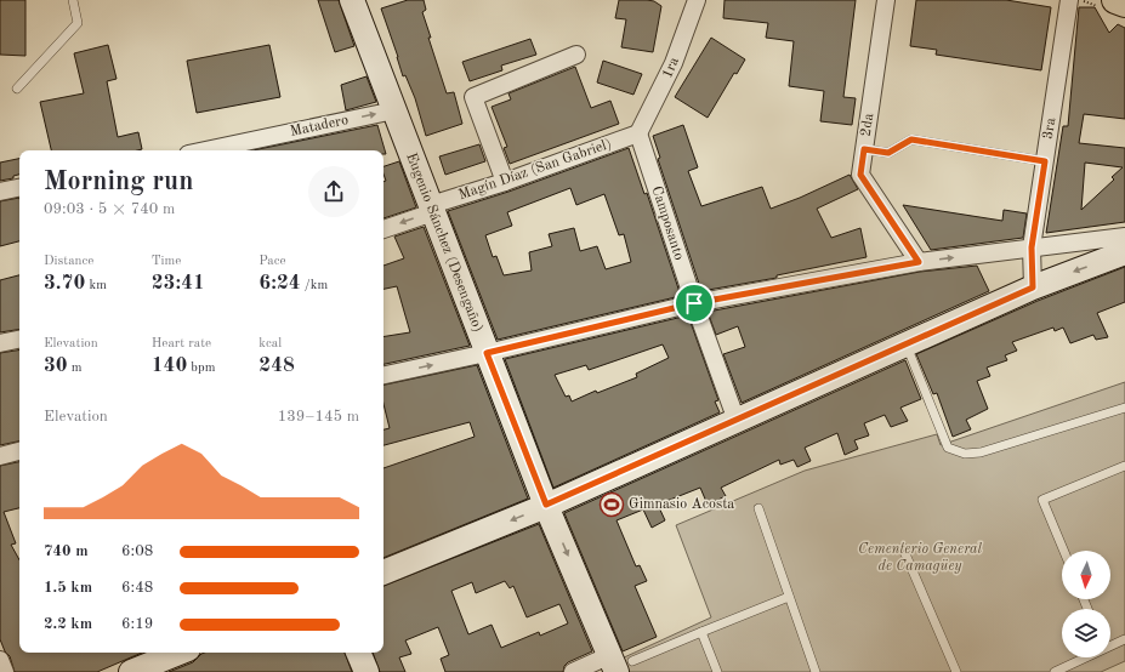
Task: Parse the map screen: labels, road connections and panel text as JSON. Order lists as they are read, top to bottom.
{
  "streets": {
    "street": [
      "1ra",
      "2da",
      "Matadero",
      "3ra",
      "Magín Díaz (San Gabriel)",
      "Camposanto",
      "Eugenio Sánchez (Desengaño)"
    ]
  },
  "crossings": [
    ["1ra", "Magín Díaz (San Gabriel)"],
    ["1ra", "Camposanto"],
    ["Matadero", "Eugenio Sánchez (Desengaño)"],
    ["Magín Díaz (San Gabriel)", "Camposanto"],
    ["Magín Díaz (San Gabriel)", "Eugenio Sánchez (Desengaño)"]
  ],
  "one_way": ["Matadero"],
  "parks": ["Cementerio General de Camagüey"],
  "places": {
    "sports": ["Gimnasio Acosta"]
  },
  "north": "bottom",
  "page": {
    "heading": ["Morning run", "09:03 · 5 × 740 m"],
    "stats": [
      ["Distance", "3.70 km"],
      ["Time", "23:41"],
      ["Pace", "6:24 /km"],
      ["Elevation", "30 m"],
      ["Heart rate", "140 bpm"],
      ["kcal", "248"]
    ],
    "chart": ["Elevation", "139–145 m"],
    "list": [
      {
        "name": "740 m",
        "note": "6:08"
      },
      {
        "name": "1.5 km",
        "note": "6:48"
      },
      {
        "name": "2.2 km",
        "note": "6:19"
      }
    ]
  }
}
